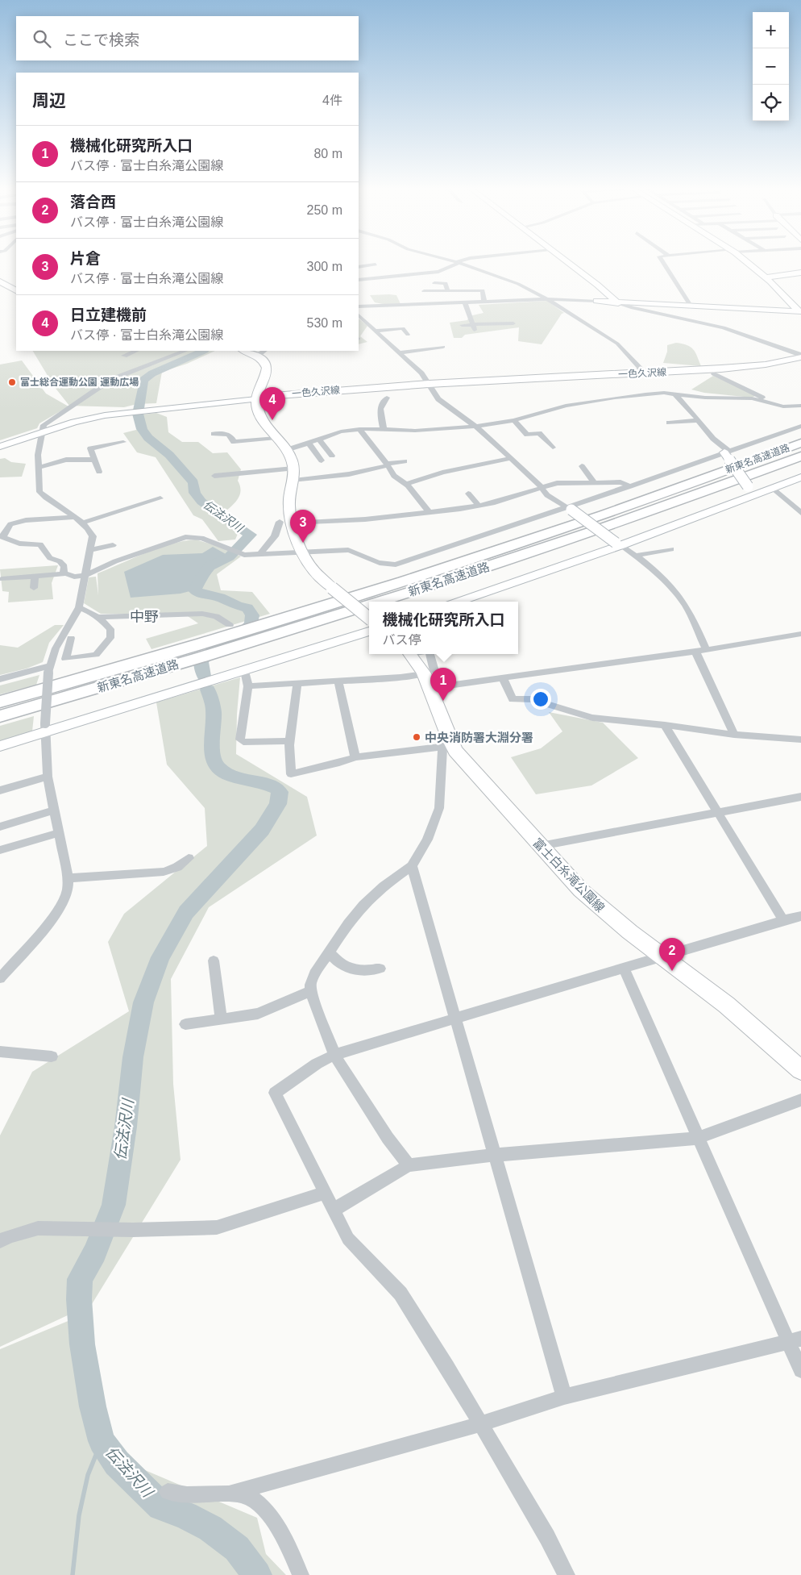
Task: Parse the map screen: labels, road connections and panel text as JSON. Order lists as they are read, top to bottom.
{
  "streets": {
    "highway": ["新東名高速道路"],
    "main road": ["一色久沢線", "富士白糸滝公園線"]
  },
  "districts": ["中野"],
  "water": ["伝法沢川"],
  "places": ["富士総合運動公園 運動広場", "中央消防署大淵分署"],
  "page": {
    "map_buttons": ["+", "−"],
    "search": "ここで検索",
    "heading": ["周辺", "4件"],
    "list": [
      {
        "mark": "1",
        "name": "機械化研究所入口",
        "note": "バス停 · 富士白糸滝公園線",
        "value": "80 m"
      },
      {
        "mark": "2",
        "name": "落合西",
        "note": "バス停 · 富士白糸滝公園線",
        "value": "250 m"
      },
      {
        "mark": "3",
        "name": "片倉",
        "note": "バス停 · 富士白糸滝公園線",
        "value": "300 m"
      },
      {
        "mark": "4",
        "name": "日立建機前",
        "note": "バス停 · 富士白糸滝公園線",
        "value": "530 m"
      }
    ],
    "pins": [
      "4",
      "3",
      "1",
      "2"
    ],
    "popup": ["機械化研究所入口", "バス停"]
  }
}
